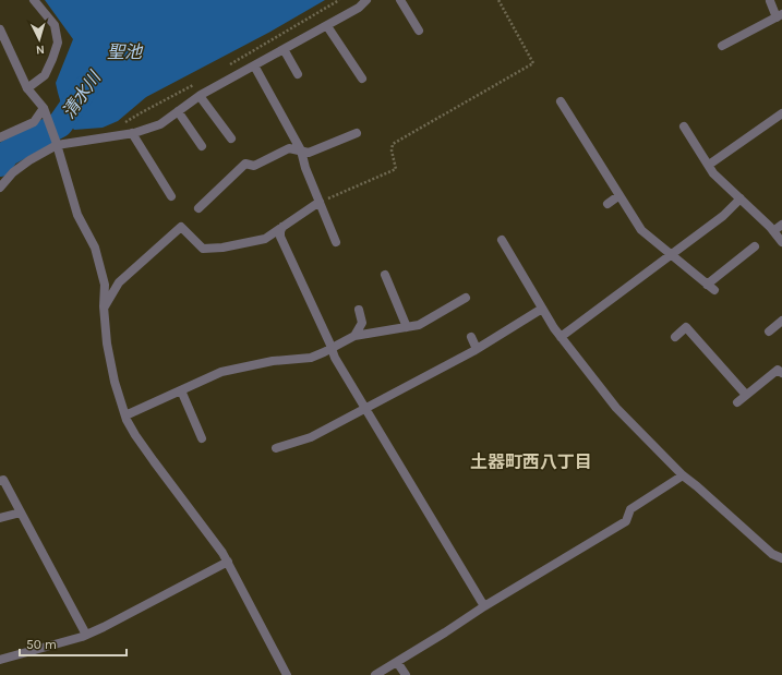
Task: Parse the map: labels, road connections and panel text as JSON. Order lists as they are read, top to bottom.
{
  "districts": ["土器町西八丁目"],
  "water": ["聖池", "清水川"],
  "scale_bar": "50 m",
  "north": "bottom"
}
